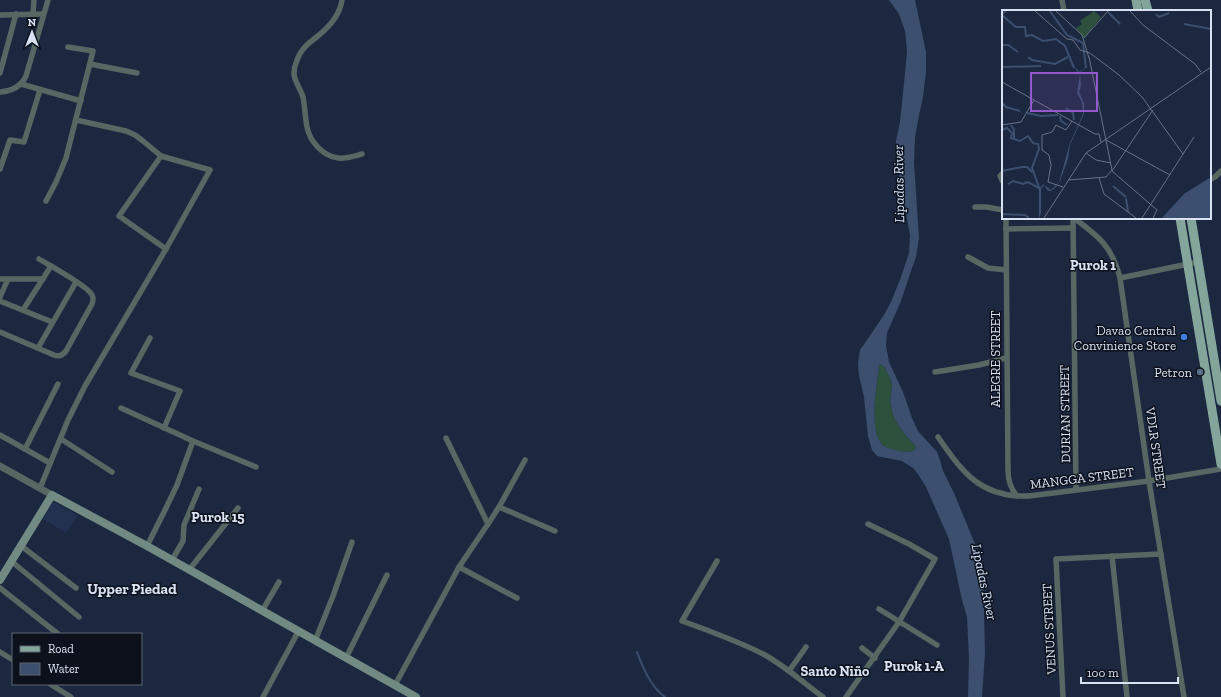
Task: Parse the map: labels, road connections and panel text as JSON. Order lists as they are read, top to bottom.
{
  "streets": {
    "street": [
      "ALEGRE STREET",
      "DURIAN STREET",
      "VDLR STREET",
      "MANGGA STREET",
      "VENUS STREET"
    ]
  },
  "crossings": [
    ["ALEGRE STREET", "MANGGA STREET"],
    ["DURIAN STREET", "MANGGA STREET"],
    ["VDLR STREET", "MANGGA STREET"]
  ],
  "districts": [
    "Purok 1",
    "Purok 15",
    "Upper Piedad",
    "Purok 1-A",
    "Santo Niño"
  ],
  "water": ["Lipadas River"],
  "places": ["Davao Central Convinience Store", "Petron"],
  "legend": ["Road", "Water"],
  "scale_bar": "100 m",
  "north": "top"
}
